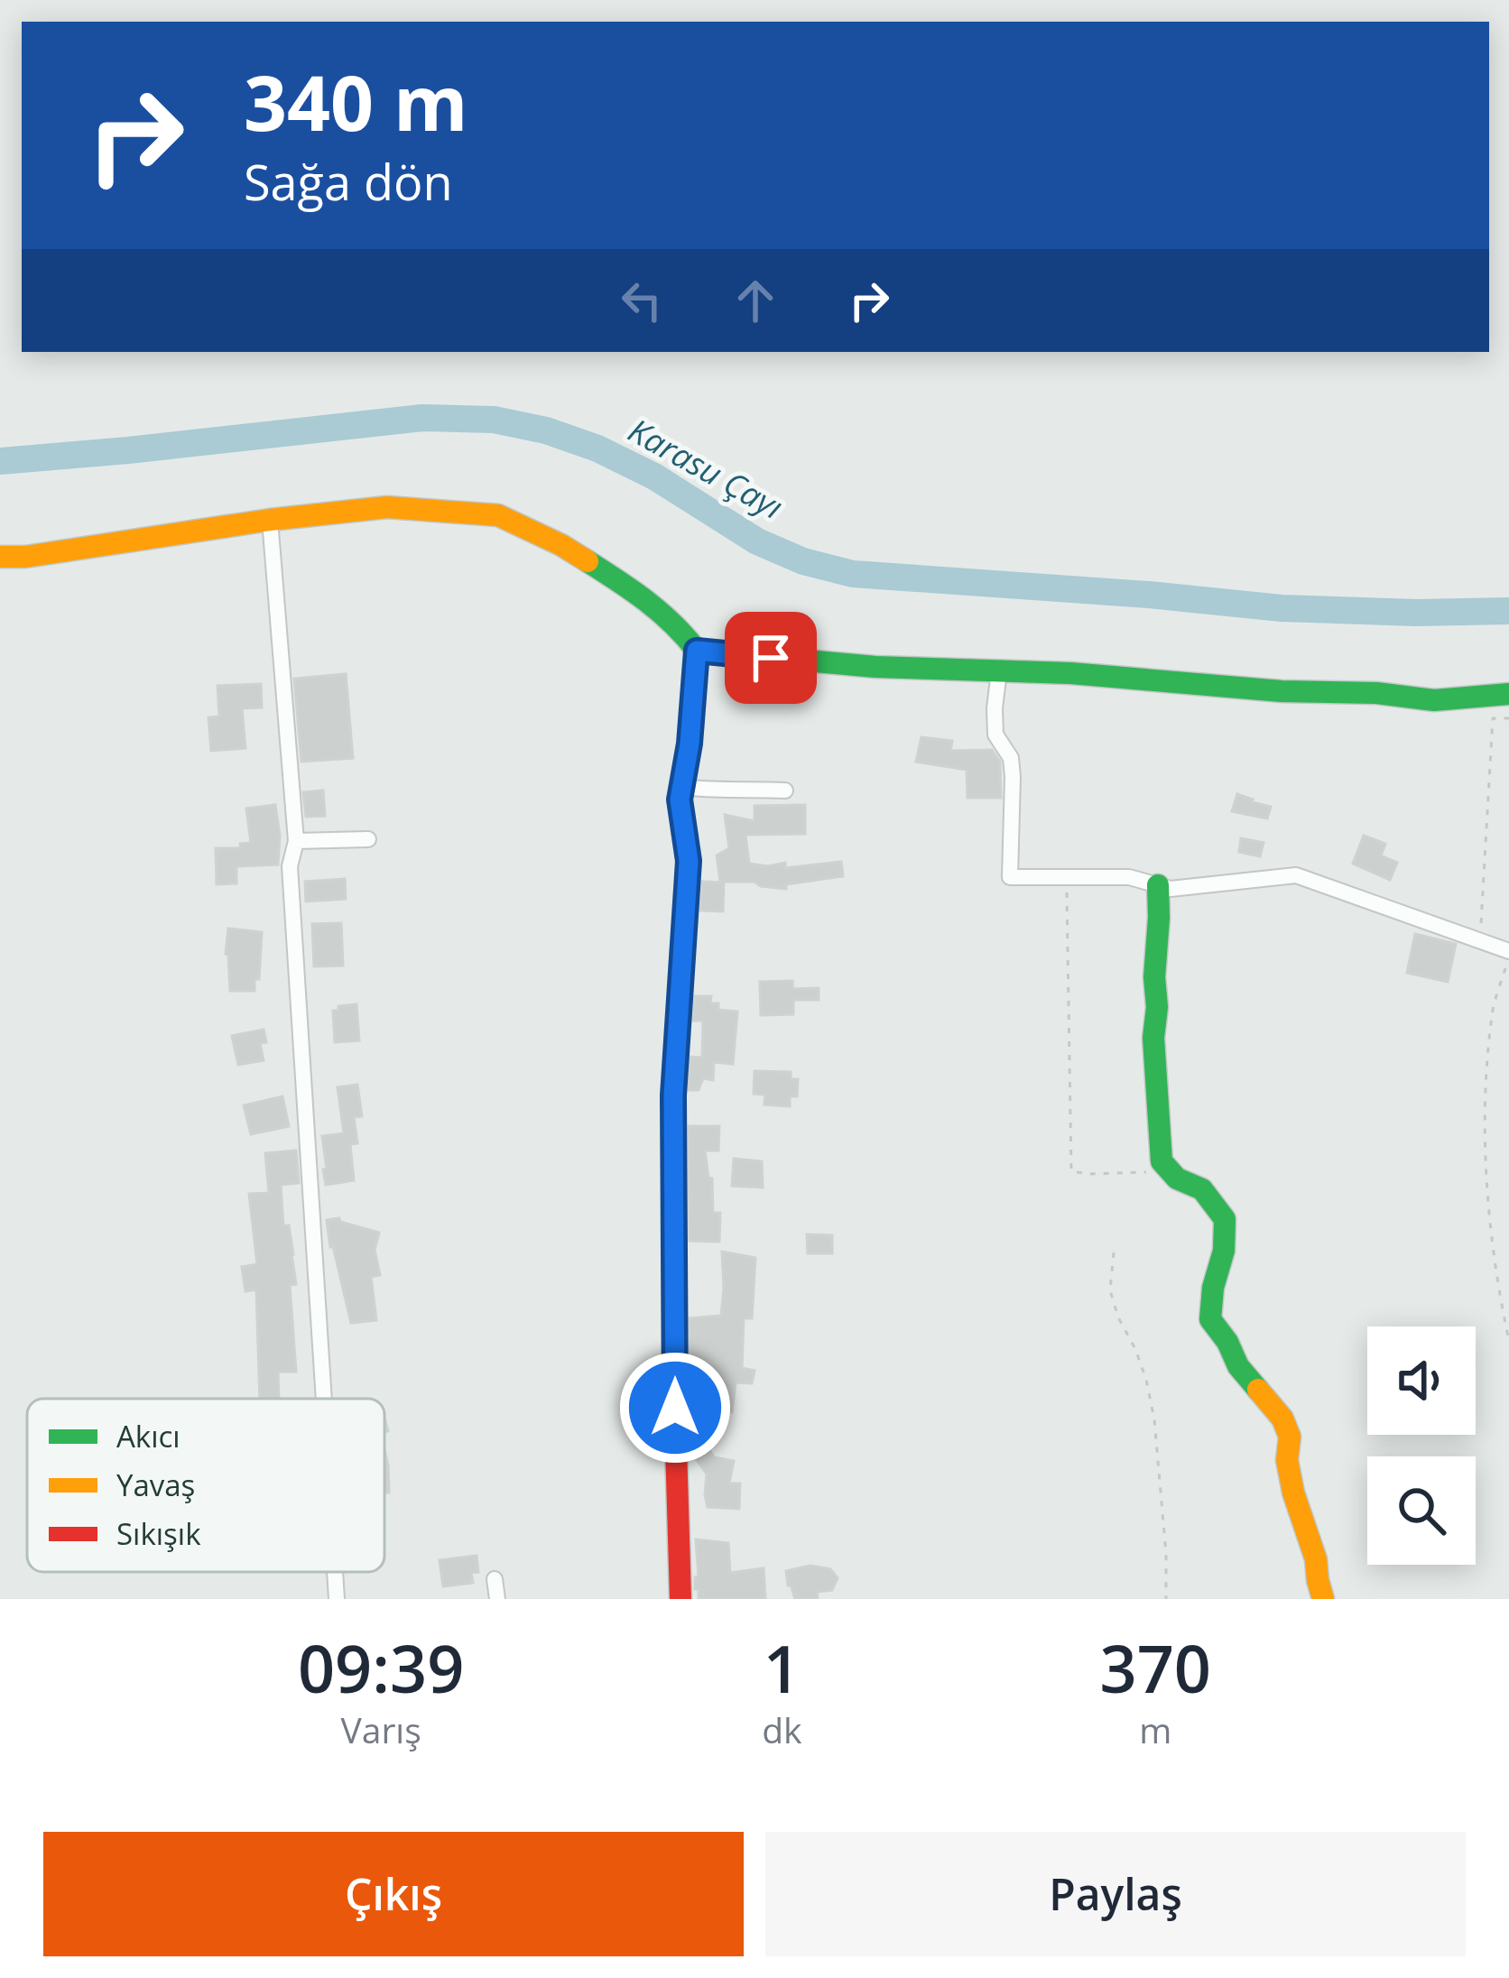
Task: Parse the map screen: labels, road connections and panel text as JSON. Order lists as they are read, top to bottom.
{
  "water": ["Karasu Çayı"],
  "legend": ["Akıcı", "Yavaş", "Sıkışık"],
  "page": {
    "turn": ["340 m", "Sağa dön"],
    "eta": [
      "09:39",
      "Varış",
      "1",
      "dk",
      "370",
      "m"
    ],
    "buttons": ["Çıkış", "Paylaş"]
  }
}
